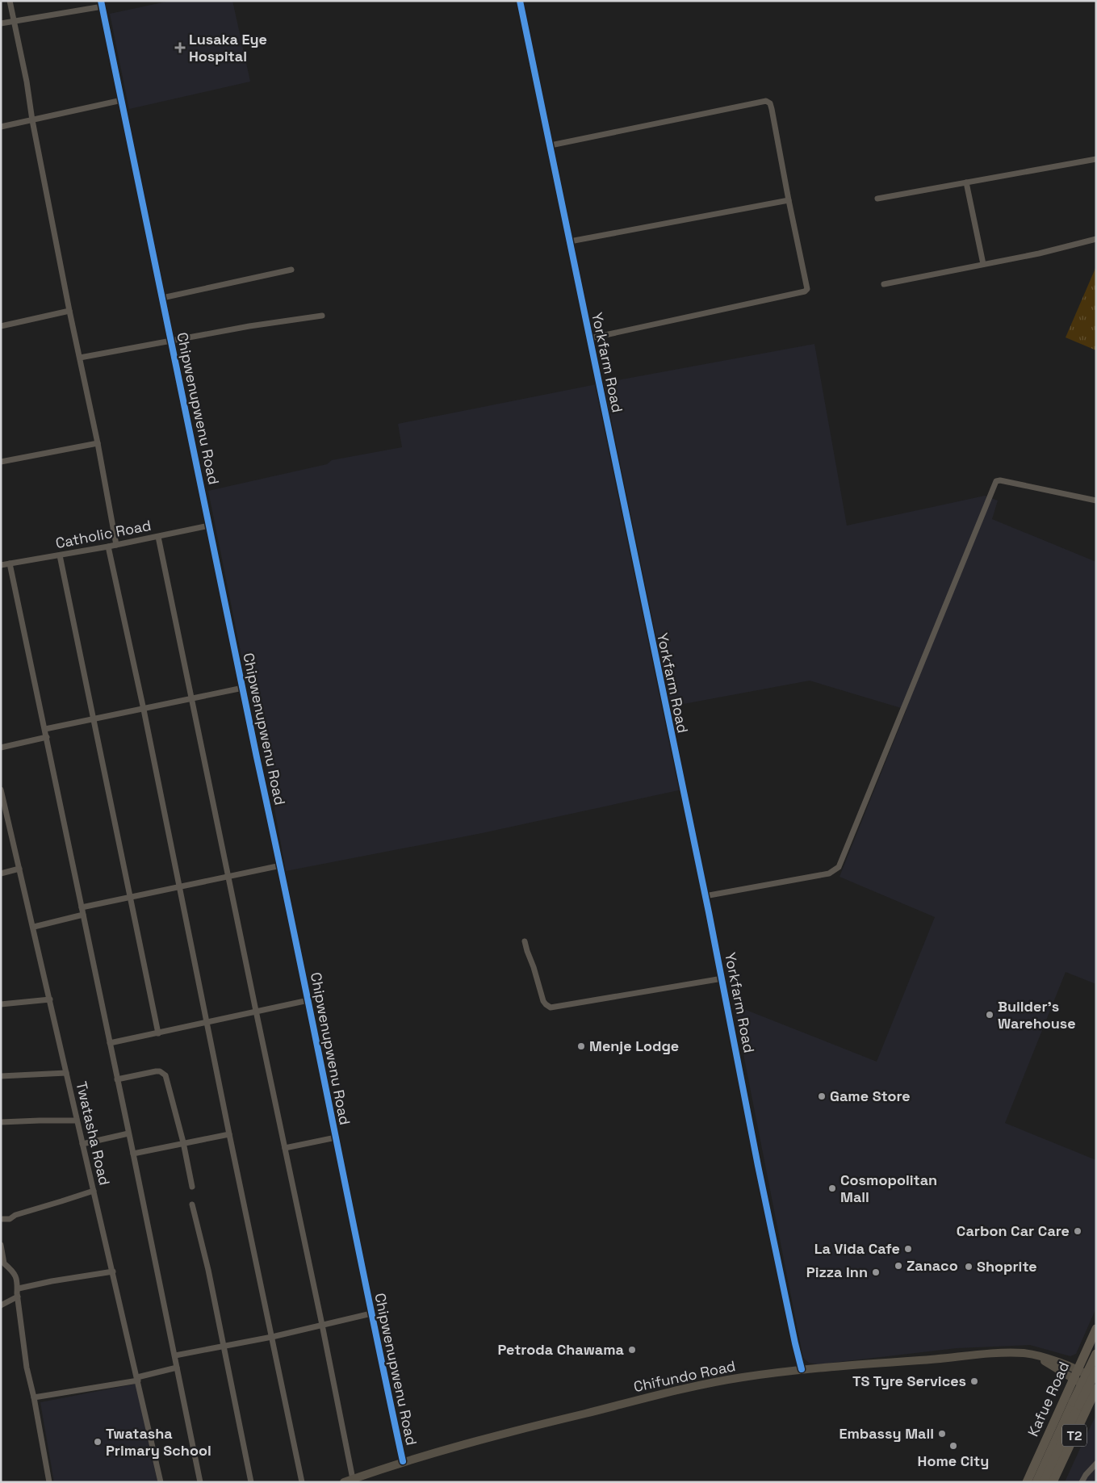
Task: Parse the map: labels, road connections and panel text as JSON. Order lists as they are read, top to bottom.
{
  "streets": {
    "main road": ["Kafue Road", "T2"],
    "street": [
      "Yorkfarm Road",
      "Chipwenupwenu Road",
      "Catholic Road",
      "Twatasha Road",
      "Chifundo Road"
    ]
  },
  "crossings": [
    ["Yorkfarm Road", "Chifundo Road"],
    ["Chipwenupwenu Road", "Catholic Road"],
    ["Chipwenupwenu Road", "Chifundo Road"],
    ["Chifundo Road", "Kafue Road"],
    ["Chifundo Road", "T2"]
  ],
  "places": {
    "health": ["Lusaka Eye Hospital"],
    "other": [
      "Builder's Warehouse",
      "Menje Lodge",
      "Game Store",
      "Cosmopolitan Mall",
      "Carbon Car Care",
      "La Vida Cafe",
      "Zanaco",
      "Shoprite",
      "Pizza Inn",
      "Petroda Chawama",
      "TS Tyre Services",
      "Embassy Mall",
      "Twatasha Primary School",
      "Home City"
    ]
  }
}
